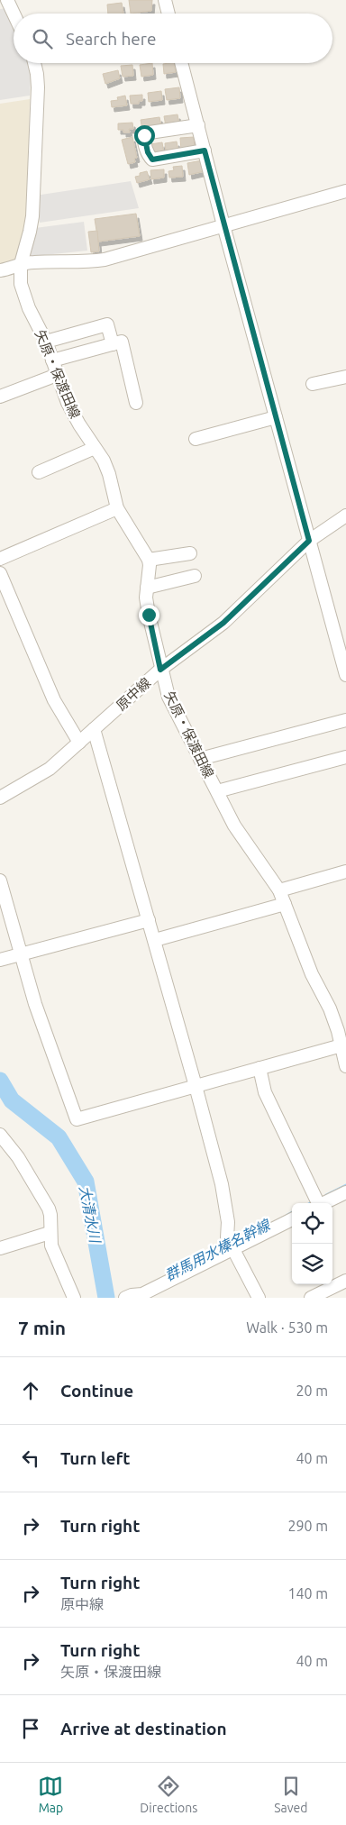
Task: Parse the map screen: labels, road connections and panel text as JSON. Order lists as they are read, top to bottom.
{
  "streets": {
    "street": ["矢原・保渡田線", "原中線"]
  },
  "crossings": [
    ["矢原・保渡田線", "原中線"]
  ],
  "water": ["大清水川", "群馬用水榛名幹線"],
  "page": {
    "search": "Search here",
    "heading": ["7 min", "Walk · 530 m"],
    "list": [
      ["Continue", "20 m"],
      ["Turn left", "40 m"],
      ["Turn right", "290 m"],
      ["Turn right", "原中線", "140 m"],
      ["Turn right", "矢原・保渡田線", "40 m"],
      "Arrive at destination"
    ],
    "nav": ["Map", "Directions", "Saved"]
  }
}
